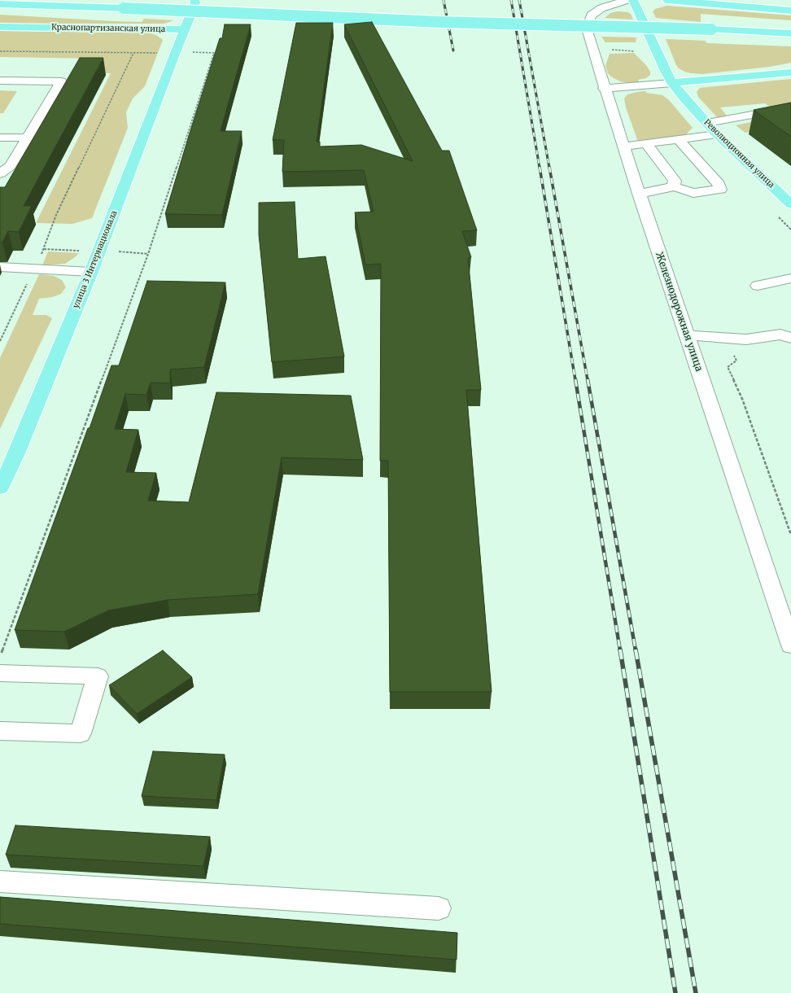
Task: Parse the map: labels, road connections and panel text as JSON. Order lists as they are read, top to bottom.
{
  "streets": {
    "main road": ["Краснопартизанская улица", "Революционная улица", "улица 3 Интернационала"],
    "street": ["Железнодорожная улица"]
  },
  "crossings": [
    ["Краснопартизанская улица", "улица 3 Интернационала"]
  ]
}
